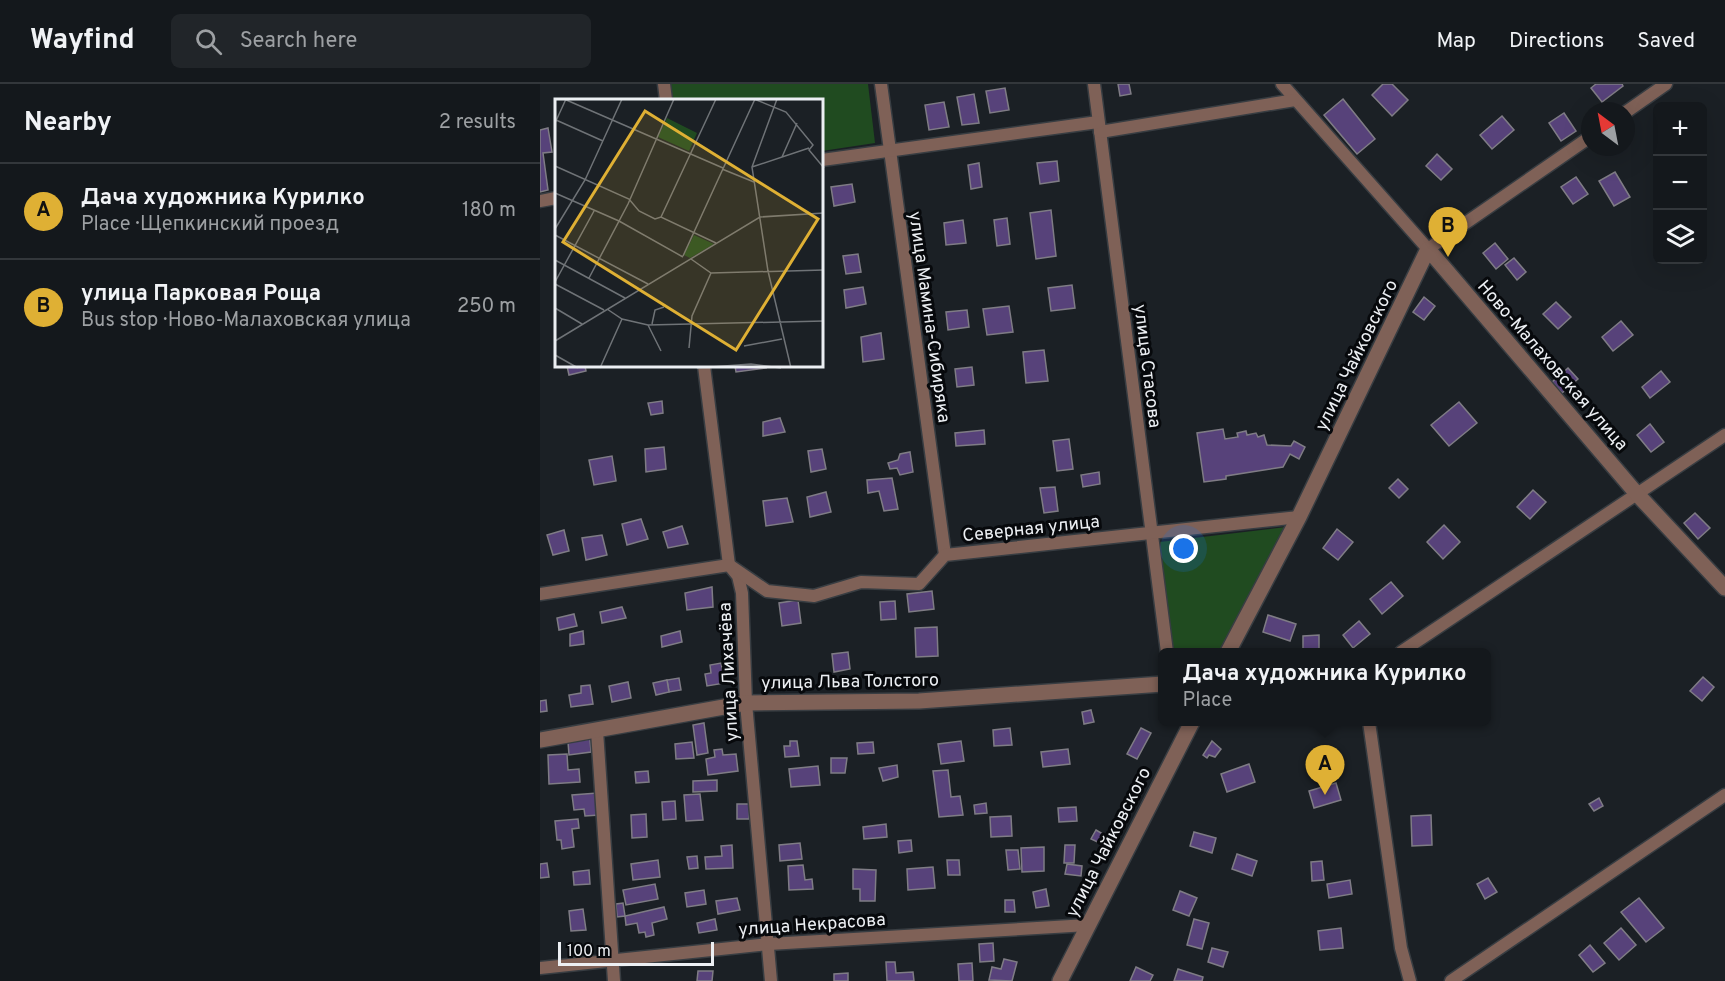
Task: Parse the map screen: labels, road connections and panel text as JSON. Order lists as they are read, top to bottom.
{
  "streets": {
    "street": [
      "улица Мамина-Сибиряка",
      "улица Чайковского",
      "Ново-Малаховская улица",
      "улица Стасова",
      "Северная улица",
      "улица Лихачёва",
      "улица Льва Толстого",
      "улица Некрасова"
    ]
  },
  "crossings": [
    ["улица Мамина-Сибиряка", "Северная улица"],
    ["улица Чайковского", "Ново-Малаховская улица"],
    ["улица Чайковского", "Северная улица"],
    ["улица Чайковского", "улица Некрасова"],
    ["улица Стасова", "Северная улица"],
    ["Северная улица", "улица Лихачёва"],
    ["улица Лихачёва", "улица Льва Толстого"],
    ["улица Лихачёва", "улица Некрасова"]
  ],
  "scale_bar": "100 m",
  "north": "top left",
  "page": {
    "header": "Wayfind",
    "search": "Search here",
    "nav": ["Map", "Directions", "Saved"],
    "heading": ["Nearby", "2 results"],
    "map_buttons": ["+", "−"],
    "list": [
      {
        "mark": "A",
        "name": "Дача художника Курилко",
        "note": "Place · Щепкинский проезд",
        "value": "180 m"
      },
      {
        "mark": "B",
        "name": "улица Парковая Роща",
        "note": "Bus stop · Ново-Малаховская улица",
        "value": "250 m"
      }
    ],
    "pins": ["B", "A"],
    "popup": ["Дача художника Курилко", "Place"],
    "scale": "100 m"
  }
}
